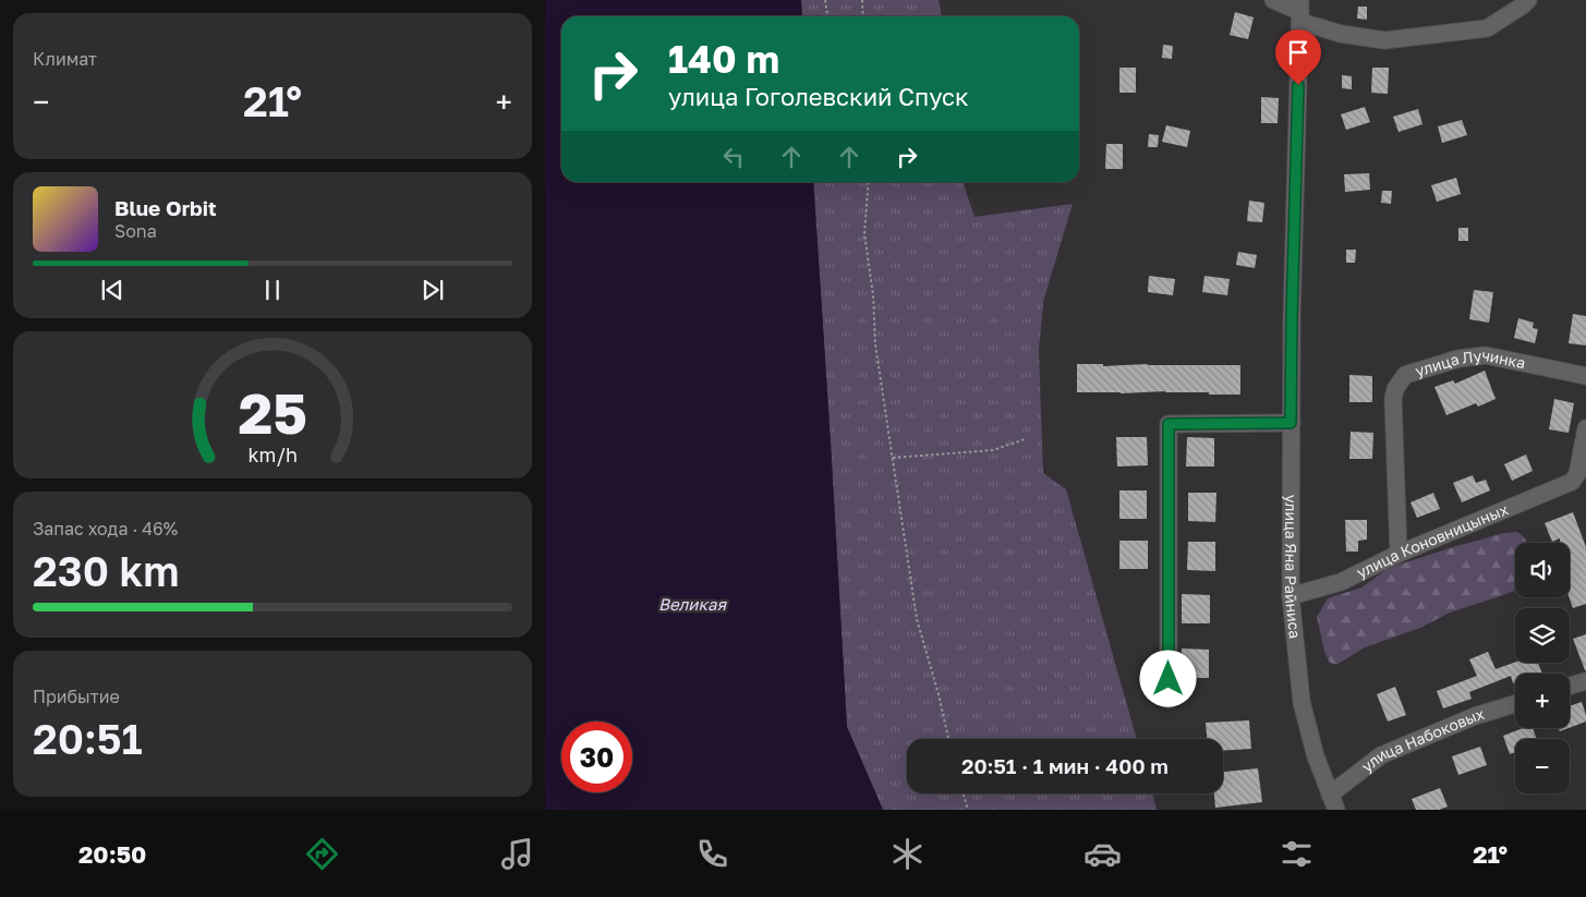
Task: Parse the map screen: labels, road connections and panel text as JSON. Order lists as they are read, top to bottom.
{
  "streets": {
    "street": [
      "улица Лучинка",
      "улица Коновницыных",
      "улица Яна Райниса",
      "улица Набоковых"
    ]
  },
  "crossings": [
    ["улица Лучинка", "улица Коновницыных"],
    ["улица Коновницыных", "улица Яна Райниса"],
    ["улица Яна Райниса", "улица Набоковых"]
  ],
  "water": ["Великая"],
  "page": {
    "tile": [
      "Климат",
      ["Запас хода · 46%", "230 km"],
      ["Прибытие", "20:51"]
    ],
    "turn": ["140 m", "улица Гоголевский Спуск"],
    "heat": ["−", "21°", "+"],
    "song": ["Blue Orbit", "Sona"],
    "map_buttons": ["+", "−"],
    "limit": "30",
    "trip": "20:51 · 1 мин · 400 m",
    "tabs": ["20:50", "21°"],
    "gauge": ["25", "km/h"]
  }
}
